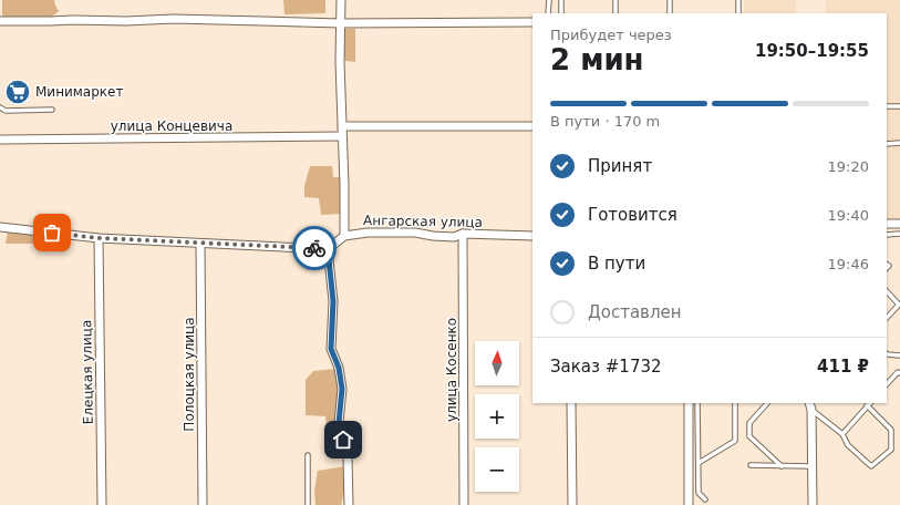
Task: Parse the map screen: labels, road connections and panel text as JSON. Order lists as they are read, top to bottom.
{
  "streets": {
    "street": [
      "улица Концевича",
      "Ангарская улица",
      "улица Косенко",
      "Елецкая улица",
      "Полоцкая улица"
    ]
  },
  "crossings": [
    ["Ангарская улица", "улица Косенко"]
  ],
  "places": {
    "supermarket": ["Минимаркет"]
  },
  "north": "top",
  "page": {
    "heading": ["2 мин", "Прибудет через", "19:50–19:55"],
    "panel": ["Заказ #1732", "411 ₽"],
    "bar": "В пути · 170 m",
    "list": [
      ["Принят", "19:20"],
      ["Готовится", "19:40"],
      ["В пути", "19:46"],
      "Доставлен"
    ],
    "map_buttons": ["+", "−"]
  }
}
